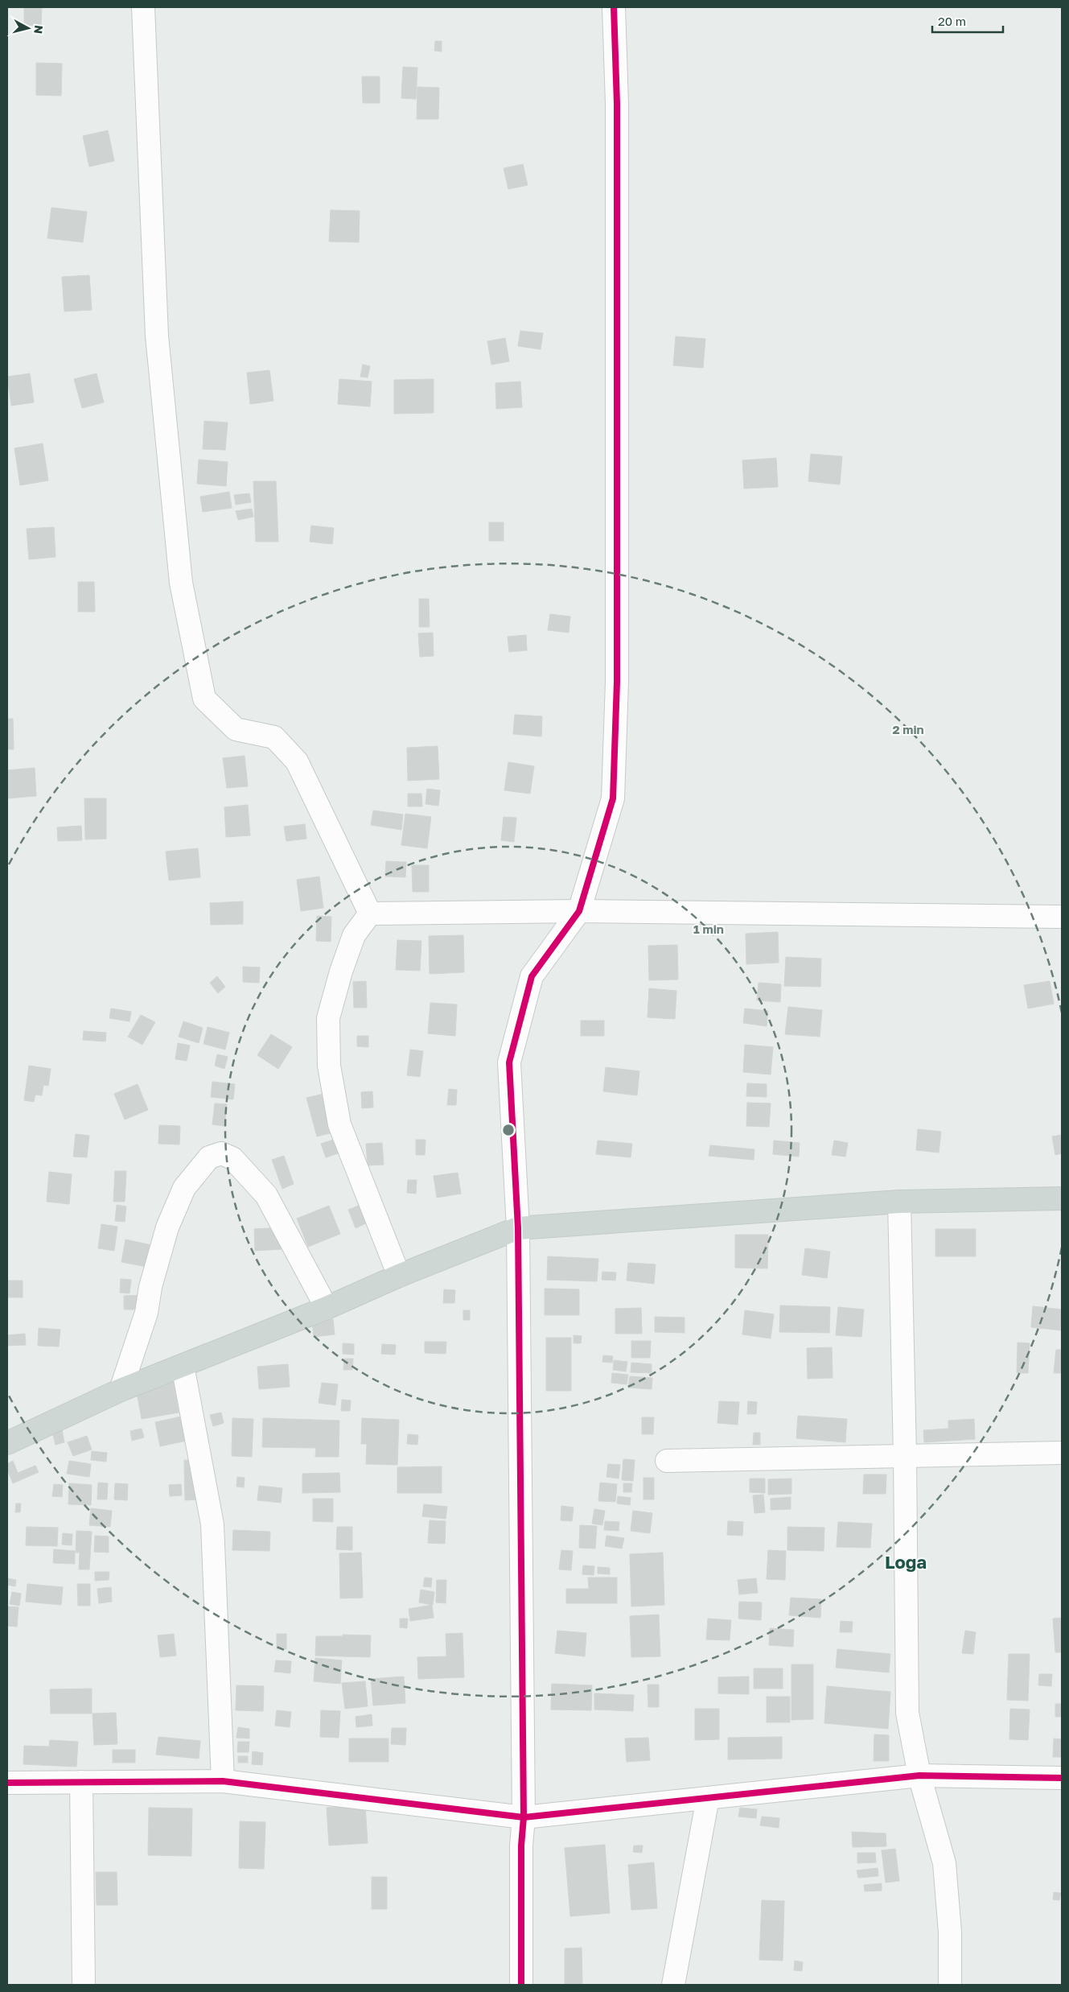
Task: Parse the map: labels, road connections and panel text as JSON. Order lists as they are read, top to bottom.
{
  "districts": ["Loga"],
  "scale_bar": "20 m",
  "north": "right",
  "rings": ["2 min", "1 min"]
}
